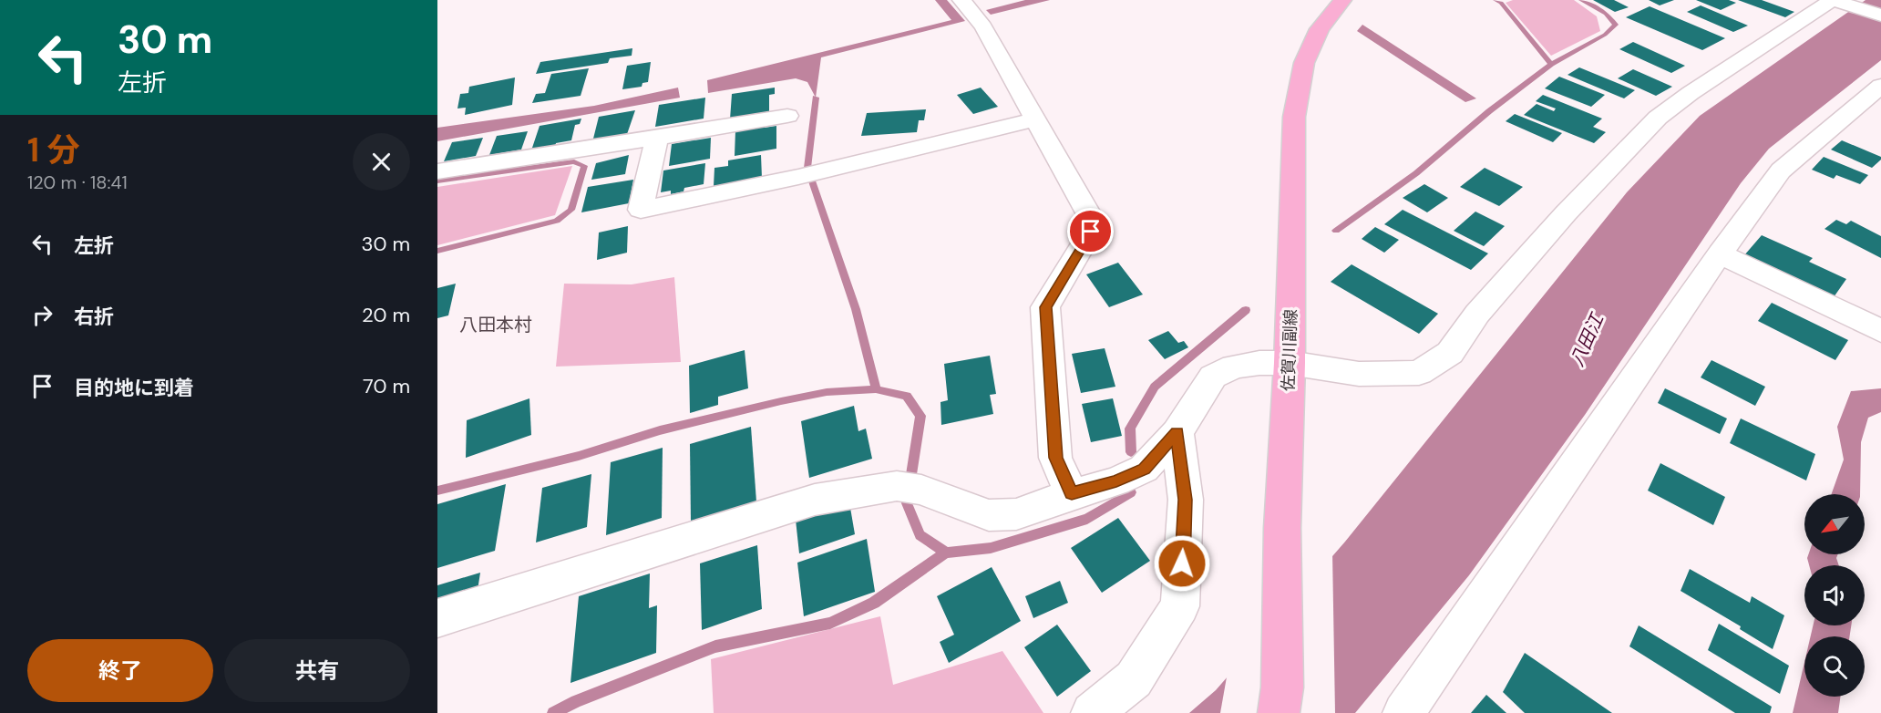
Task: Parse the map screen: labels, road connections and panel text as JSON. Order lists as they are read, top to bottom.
{
  "streets": {
    "main road": ["佐賀川副線"]
  },
  "districts": ["八田本村"],
  "water": ["八田江"],
  "north": "bottom left",
  "page": {
    "turn": ["30 m", "左折"],
    "heading": ["1 分", "120 m · 18:41"],
    "list": [
      {
        "name": "左折",
        "value": "30 m"
      },
      {
        "name": "右折",
        "value": "20 m"
      },
      {
        "name": "目的地に到着",
        "value": "70 m"
      }
    ],
    "buttons": ["終了", "共有"]
  }
}
